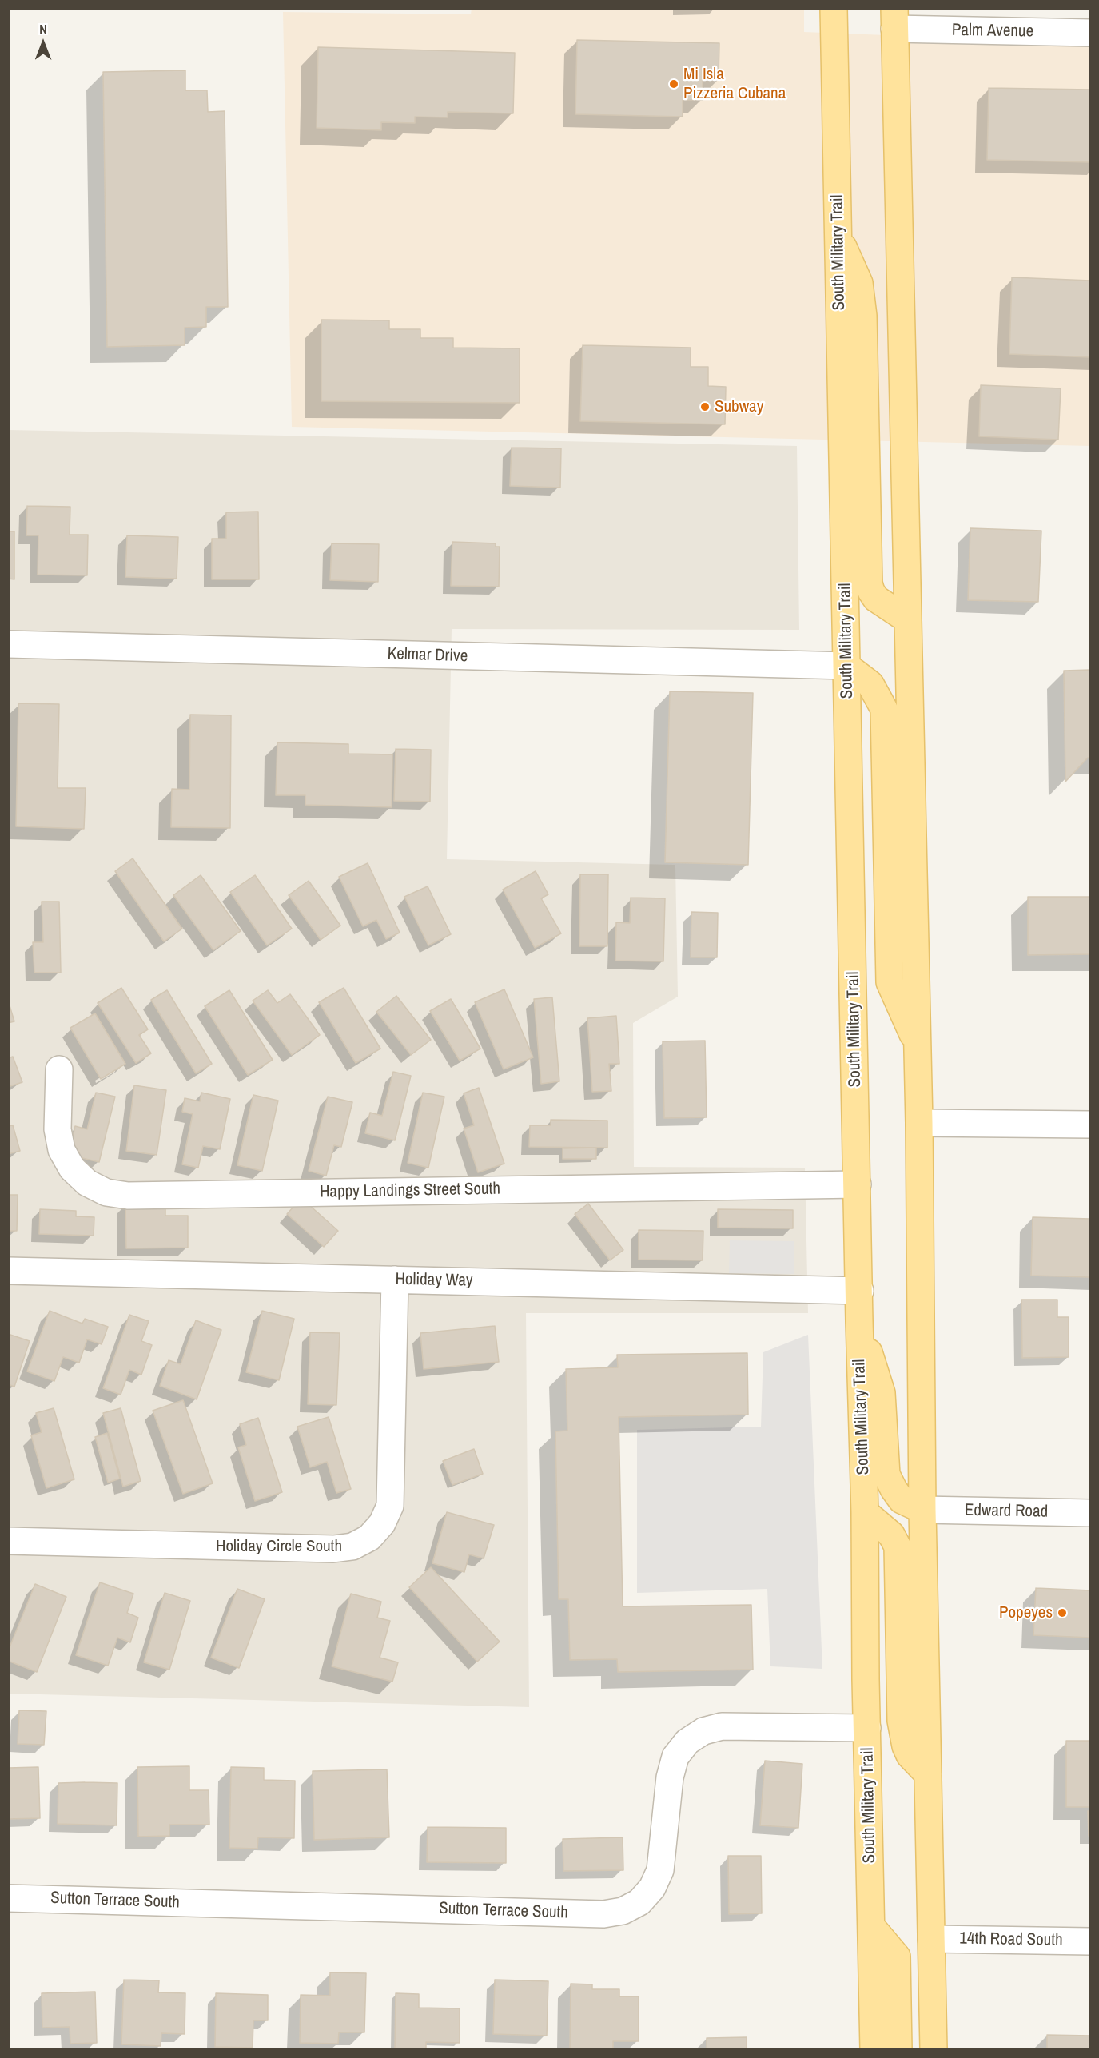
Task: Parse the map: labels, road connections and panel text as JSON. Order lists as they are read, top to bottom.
{
  "streets": {
    "main road": ["South Military Trail"],
    "street": [
      "Palm Avenue",
      "Kelmar Drive",
      "Happy Landings Street South",
      "Holiday Way",
      "Edward Road",
      "Holiday Circle South",
      "Sutton Terrace South",
      "14th Road South"
    ]
  },
  "crossings": [
    ["South Military Trail", "Kelmar Drive"],
    ["South Military Trail", "Happy Landings Street South"],
    ["South Military Trail", "Holiday Way"],
    ["South Military Trail", "Sutton Terrace South"],
    ["Holiday Way", "Holiday Circle South"]
  ],
  "places": ["Mi Isla Pizzeria Cubana", "Subway", "Popeyes"],
  "north": "top"
}
